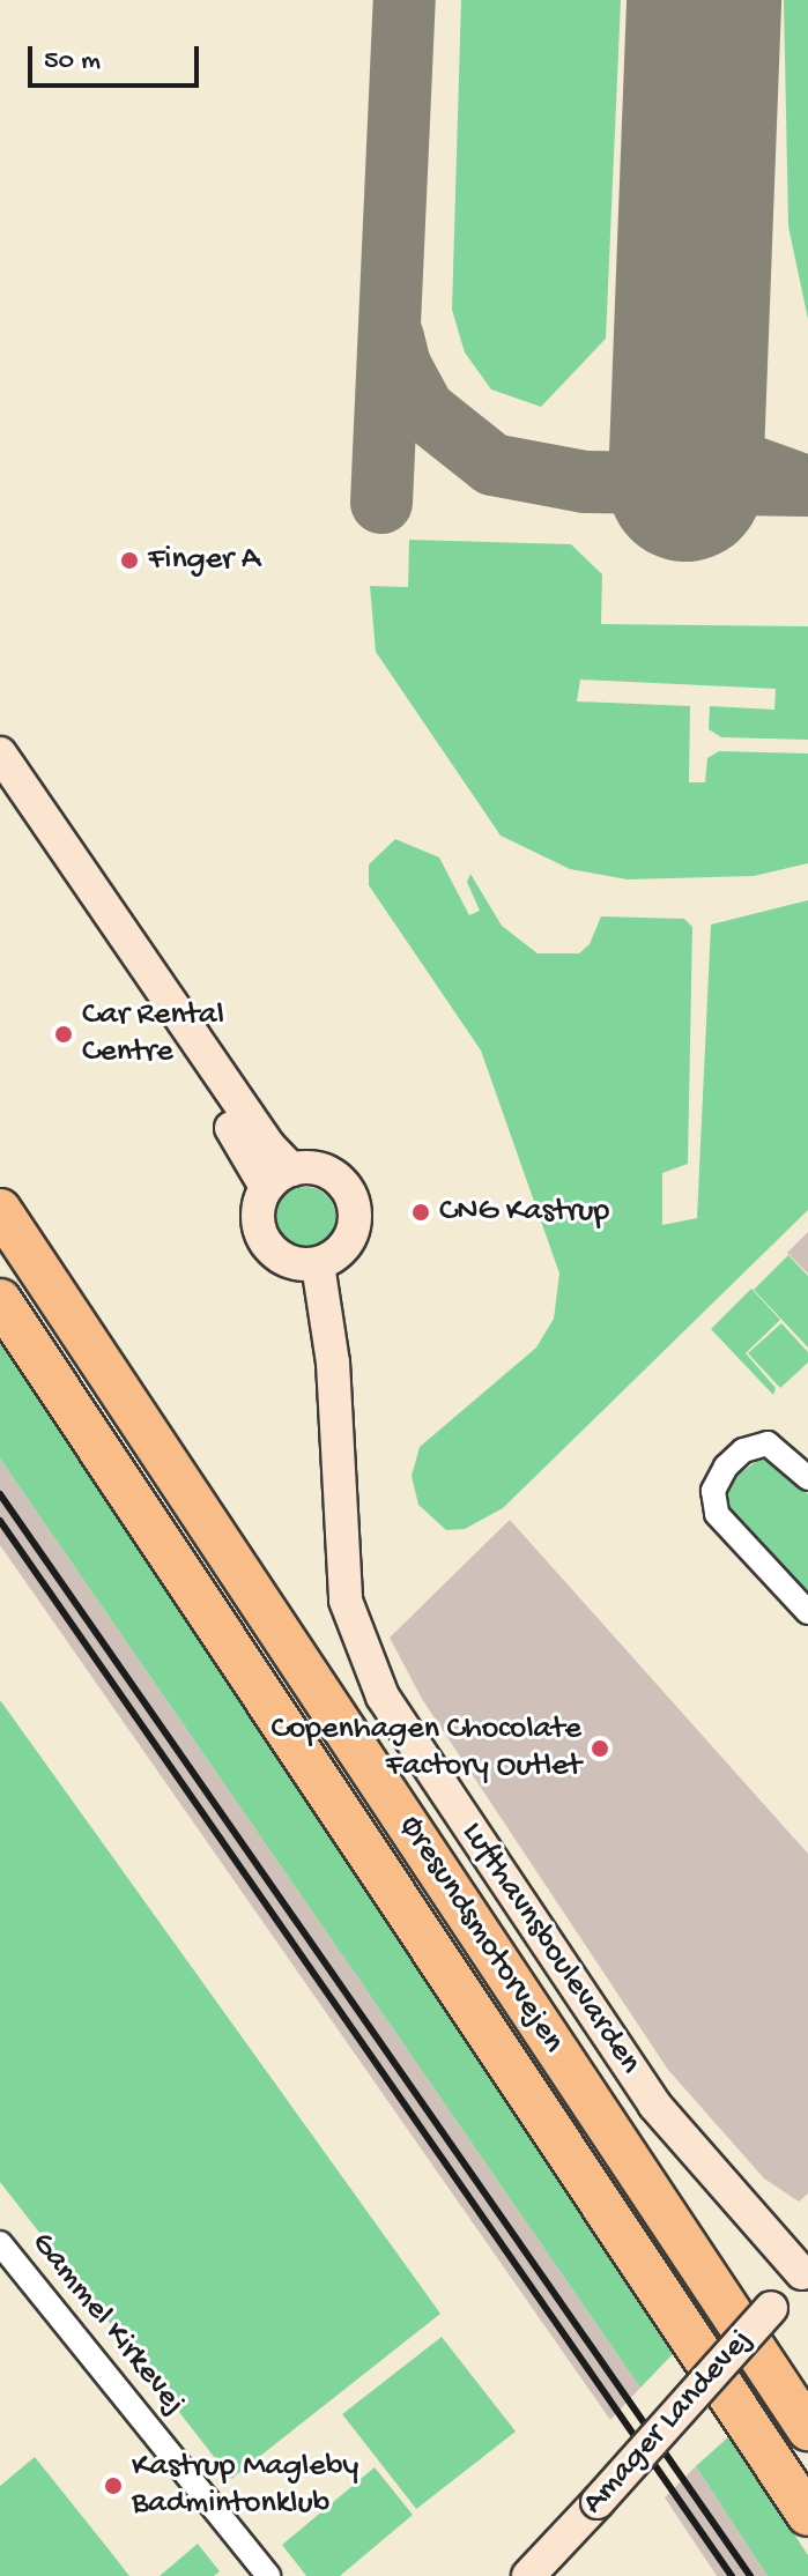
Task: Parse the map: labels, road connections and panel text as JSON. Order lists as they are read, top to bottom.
{
  "streets": {
    "highway": ["Øresundsmotorvejen"],
    "street": ["Lufthavnsboulevarden", "Gammel Kirkevej", "Amager Landevej"]
  },
  "crossings": [
    ["Lufthavnsboulevarden", "Amager Landevej"]
  ],
  "places": [
    "Finger A",
    "Car Rental Centre",
    "CNG Kastrup",
    "Copenhagen Chocolate Factory Outlet",
    "Kastrup Magleby Badmintonklub"
  ],
  "scale_bar": "50 m"
}
